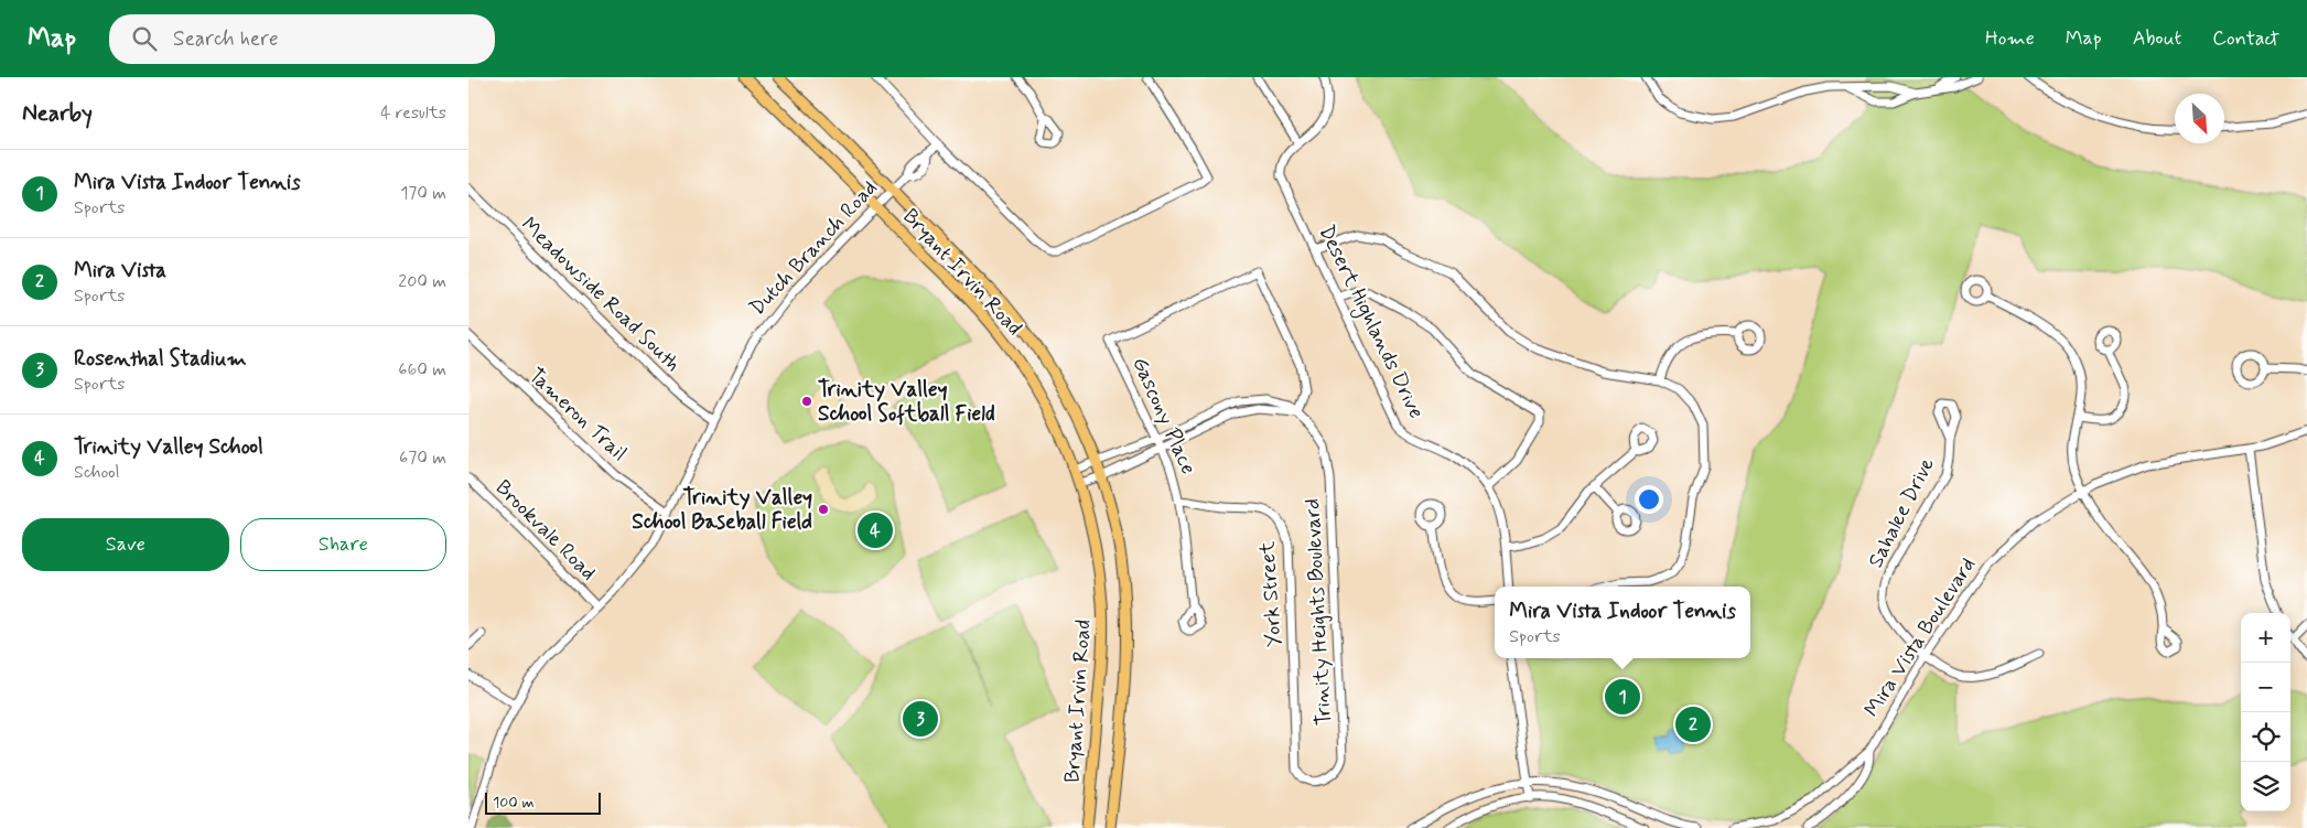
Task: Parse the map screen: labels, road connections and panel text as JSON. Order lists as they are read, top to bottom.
{
  "streets": {
    "main road": ["Bryant Irvin Road"],
    "street": [
      "Dutch Branch Road",
      "Meadowside Road South",
      "Desert Highlands Drive",
      "Tameron Trail",
      "Gascony Place",
      "Sahalee Drive",
      "Brookvale Road",
      "York Street",
      "Trinity Heights Boulevard",
      "Mira Vista Boulevard"
    ]
  },
  "crossings": [
    ["Dutch Branch Road", "Bryant Irvin Road"],
    ["Dutch Branch Road", "Meadowside Road South"],
    ["Dutch Branch Road", "Tameron Trail"],
    ["Dutch Branch Road", "Brookvale Road"],
    ["Bryant Irvin Road", "Trinity Heights Boulevard"],
    ["Gascony Place", "York Street"],
    ["Gascony Place", "Trinity Heights Boulevard"],
    ["Sahalee Drive", "Mira Vista Boulevard"],
    ["York Street", "Trinity Heights Boulevard"]
  ],
  "places": ["Trinity Valley School Softball Field", "Trinity Valley School Baseball Field"],
  "scale_bar": "100 m",
  "north": "bottom right",
  "page": {
    "header": "Map",
    "search": "Search here",
    "nav": [
      "Home",
      "Map",
      "About",
      "Contact"
    ],
    "heading": ["Nearby", "4 results"],
    "list": [
      {
        "mark": "1",
        "name": "Mira Vista Indoor Tennis",
        "note": "Sports",
        "value": "170 m"
      },
      {
        "mark": "2",
        "name": "Mira Vista",
        "note": "Sports",
        "value": "200 m"
      },
      {
        "mark": "3",
        "name": "Rosenthal Stadium",
        "note": "Sports",
        "value": "660 m"
      },
      {
        "mark": "4",
        "name": "Trinity Valley School",
        "note": "School",
        "value": "670 m"
      }
    ],
    "buttons": ["Save", "Share"],
    "pins": [
      "4",
      "1",
      "3",
      "2"
    ],
    "popup": ["Mira Vista Indoor Tennis", "Sports"],
    "map_buttons": ["+", "−"],
    "scale": "100 m"
  }
}
